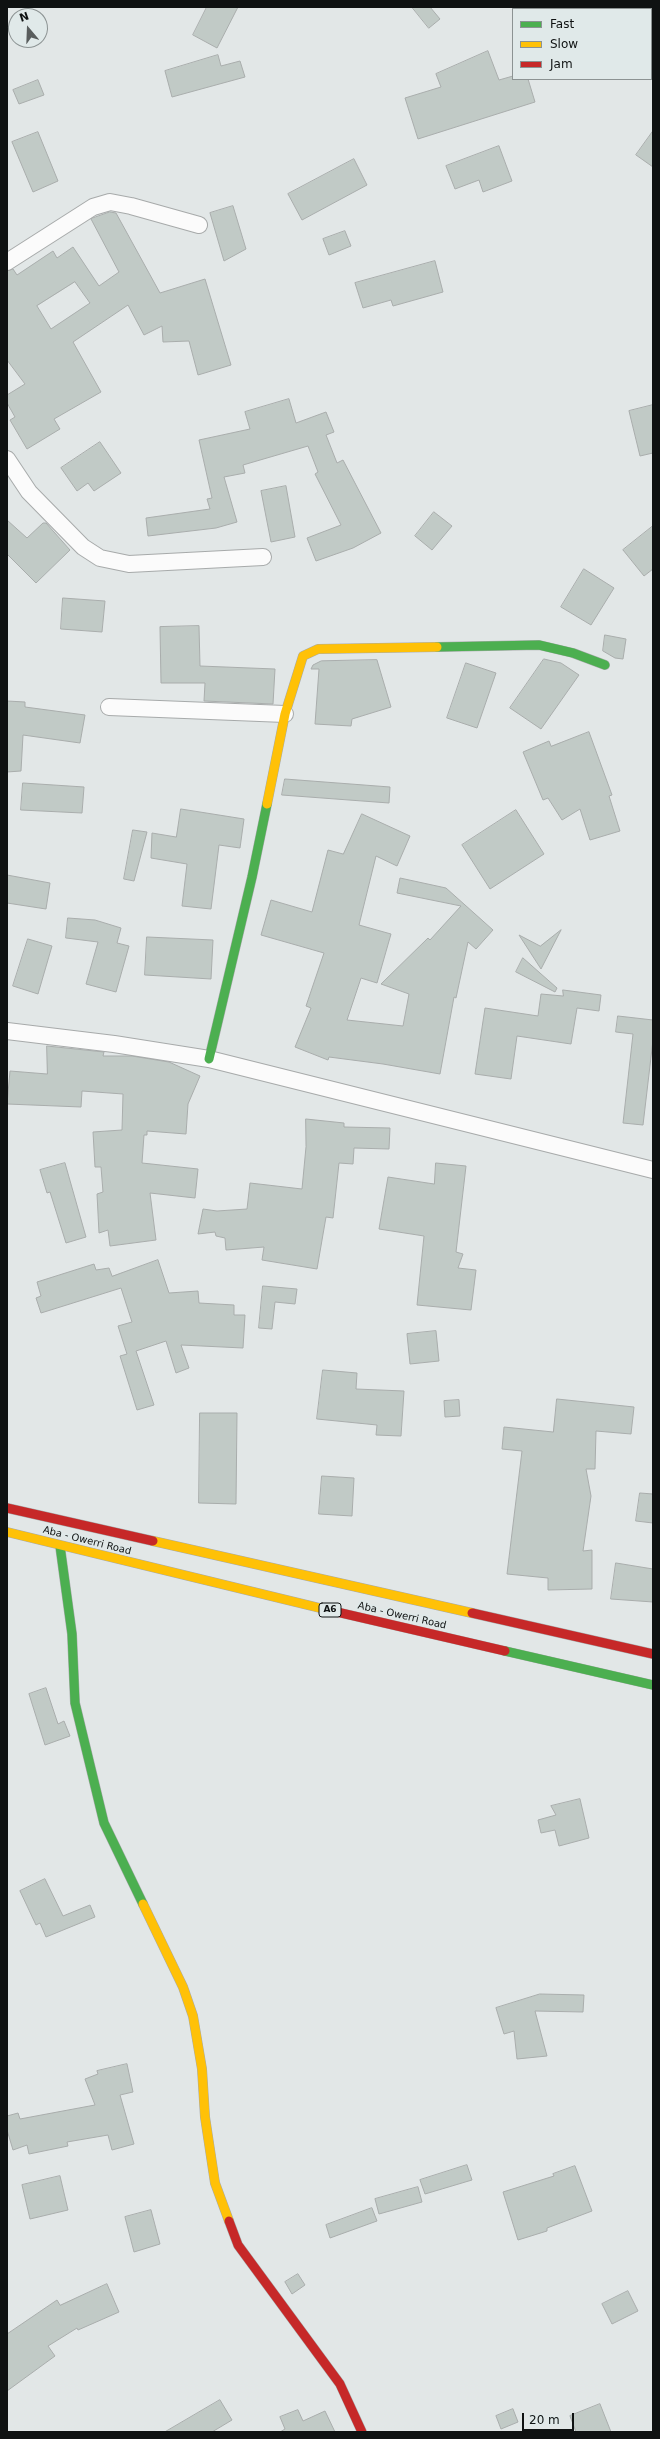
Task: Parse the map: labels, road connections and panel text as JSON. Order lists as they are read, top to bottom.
{
  "streets": {
    "main road": ["Aba - Owerri Road", "A6"]
  },
  "legend": ["Fast", "Slow", "Jam"],
  "scale_bar": "20 m",
  "north": "top"
}
